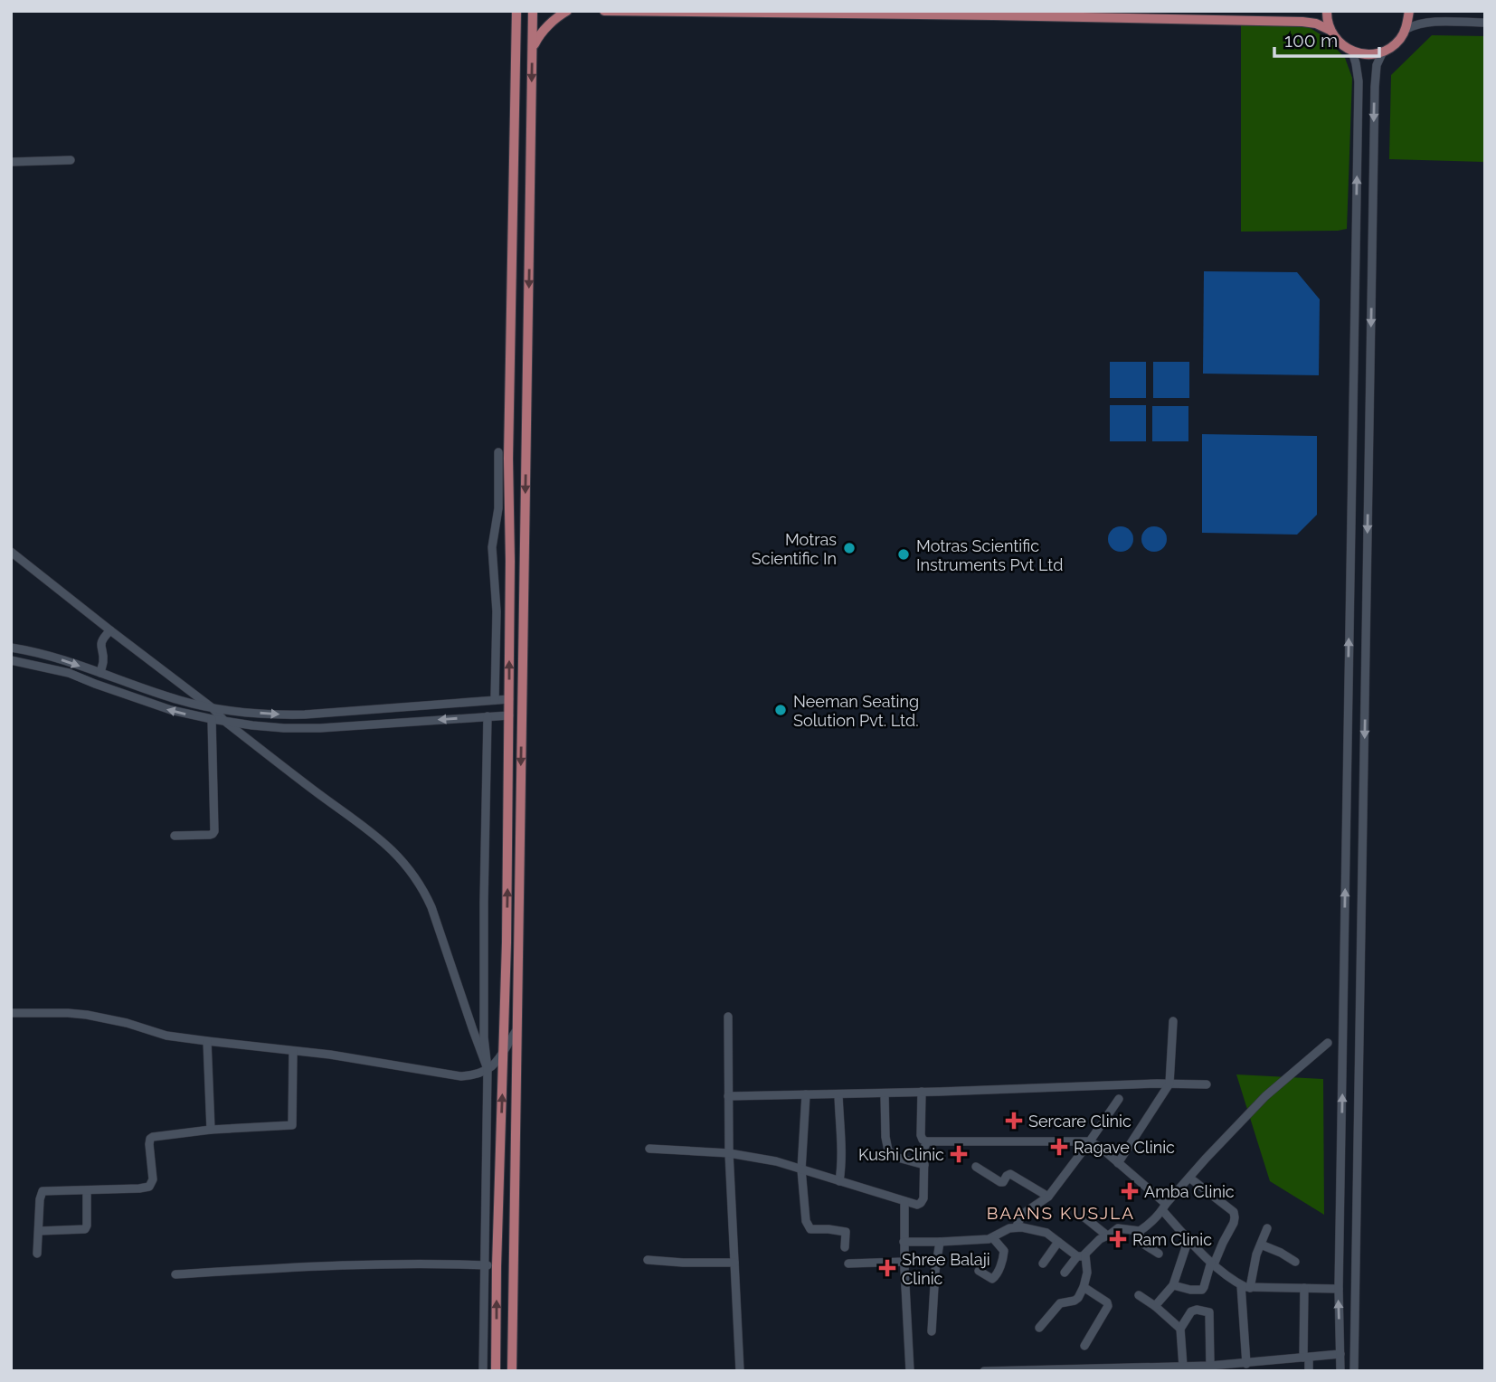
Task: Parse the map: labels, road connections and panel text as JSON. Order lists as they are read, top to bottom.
{
  "districts": ["BAANS KUSJLA"],
  "places": {
    "other": ["Motras Scientific In", "Motras Scientific Instruments Pvt Ltd", "Neeman Seating Solution Pvt. Ltd."],
    "health": [
      "Sercare Clinic",
      "Ragave Clinic",
      "Kushi Clinic",
      "Amba Clinic",
      "Ram Clinic",
      "Shree Balaji Clinic"
    ]
  },
  "scale_bar": "100 m"
}
